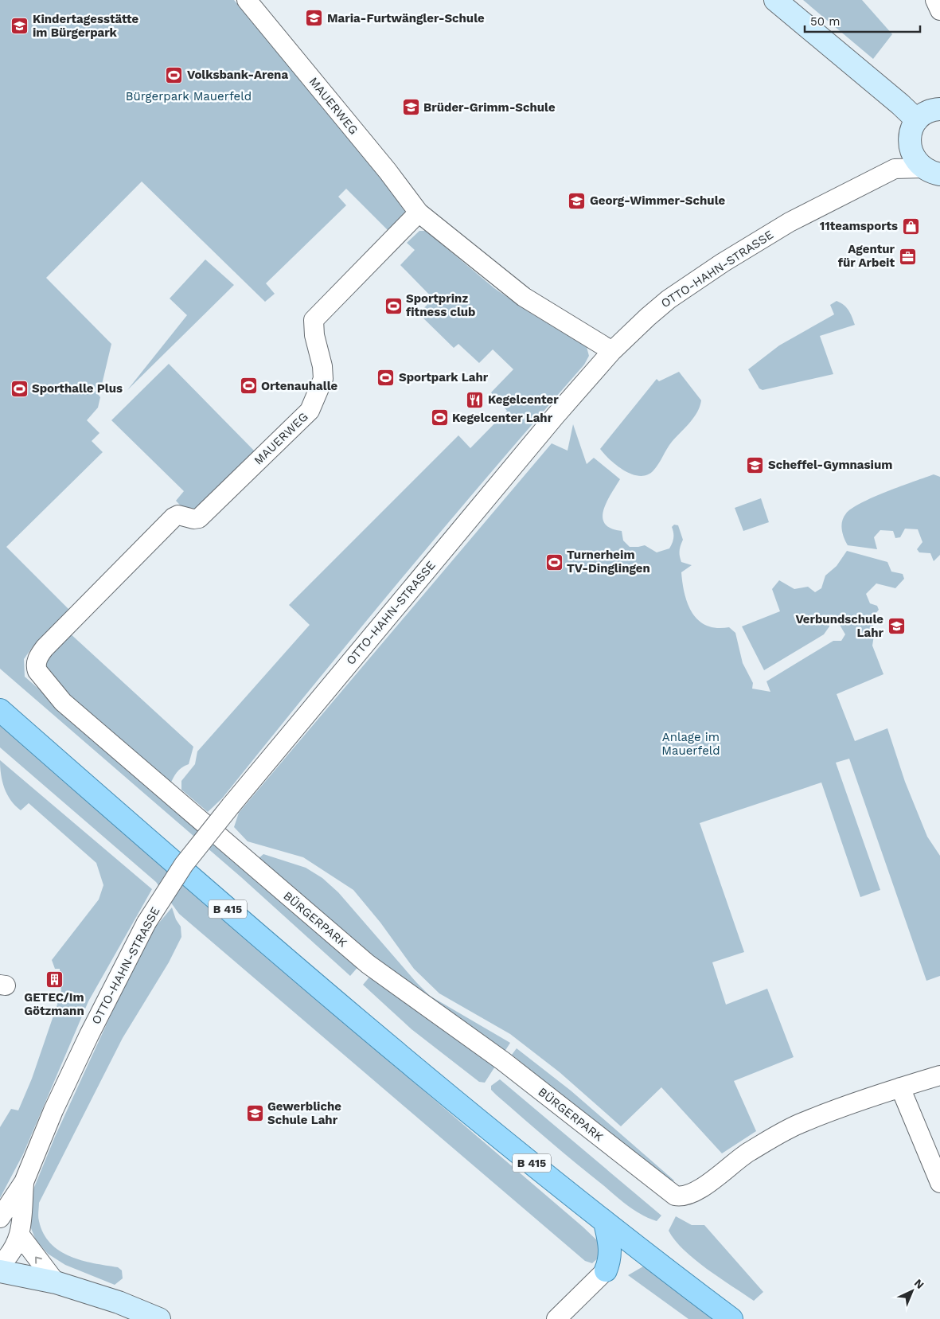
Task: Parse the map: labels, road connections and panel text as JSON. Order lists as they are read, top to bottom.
{
  "streets": {
    "main road": ["B 415"],
    "street": ["MAUERWEG", "OTTO-HAHN-STRASSE", "BÜRGERPARK"]
  },
  "crossings": [
    ["MAUERWEG", "OTTO-HAHN-STRASSE"],
    ["MAUERWEG", "BÜRGERPARK"]
  ],
  "parks": ["Bürgerpark Mauerfeld", "Anlage im Mauerfeld"],
  "places": {
    "school or university": [
      "Maria-Furtwängler-Schule",
      "Kindertagesstätte im Bürgerpark",
      "Brüder-Grimm-Schule",
      "Georg-Wimmer-Schule",
      "Scheffel-Gymnasium",
      "Verbundschule Lahr",
      "Gewerbliche Schule Lahr"
    ],
    "sports": [
      "Volksbank-Arena",
      "Sportprinz fitness club",
      "Sportpark Lahr",
      "Ortenauhalle",
      "Sporthalle Plus",
      "Kegelcenter Lahr",
      "Turnerheim TV-Dinglingen"
    ],
    "shop": ["11teamsports"],
    "office": ["Agentur für Arbeit"],
    "restaurant": ["Kegelcenter"],
    "building": ["GETEC/Im Götzmann"]
  },
  "scale_bar": "50 m",
  "north": "top right"
}
